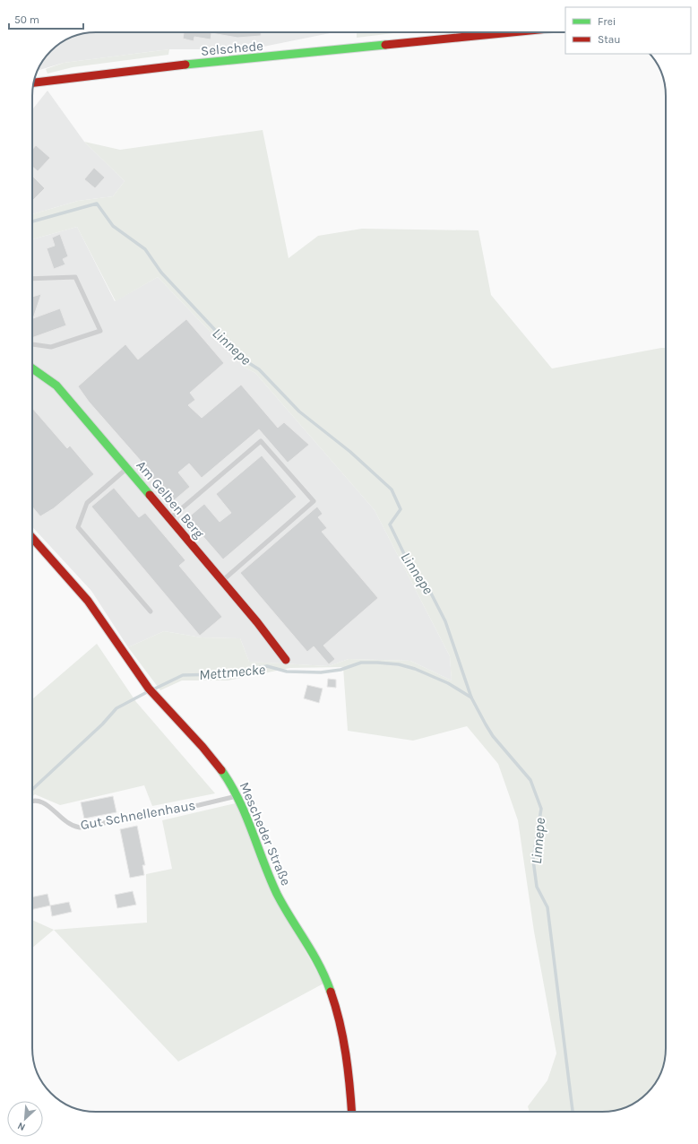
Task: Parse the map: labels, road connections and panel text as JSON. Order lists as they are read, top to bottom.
{
  "streets": {
    "street": ["Selschede", "Am Gelben Berg", "Mescheder Straße"],
    "lane": ["Gut Schnellenhaus"]
  },
  "crossings": [
    ["Gut Schnellenhaus", "Mescheder Straße"]
  ],
  "water": ["Linnepe", "Mettmecke"],
  "legend": ["Frei", "Stau"],
  "scale_bar": "50 m",
  "north": "bottom left"
}
